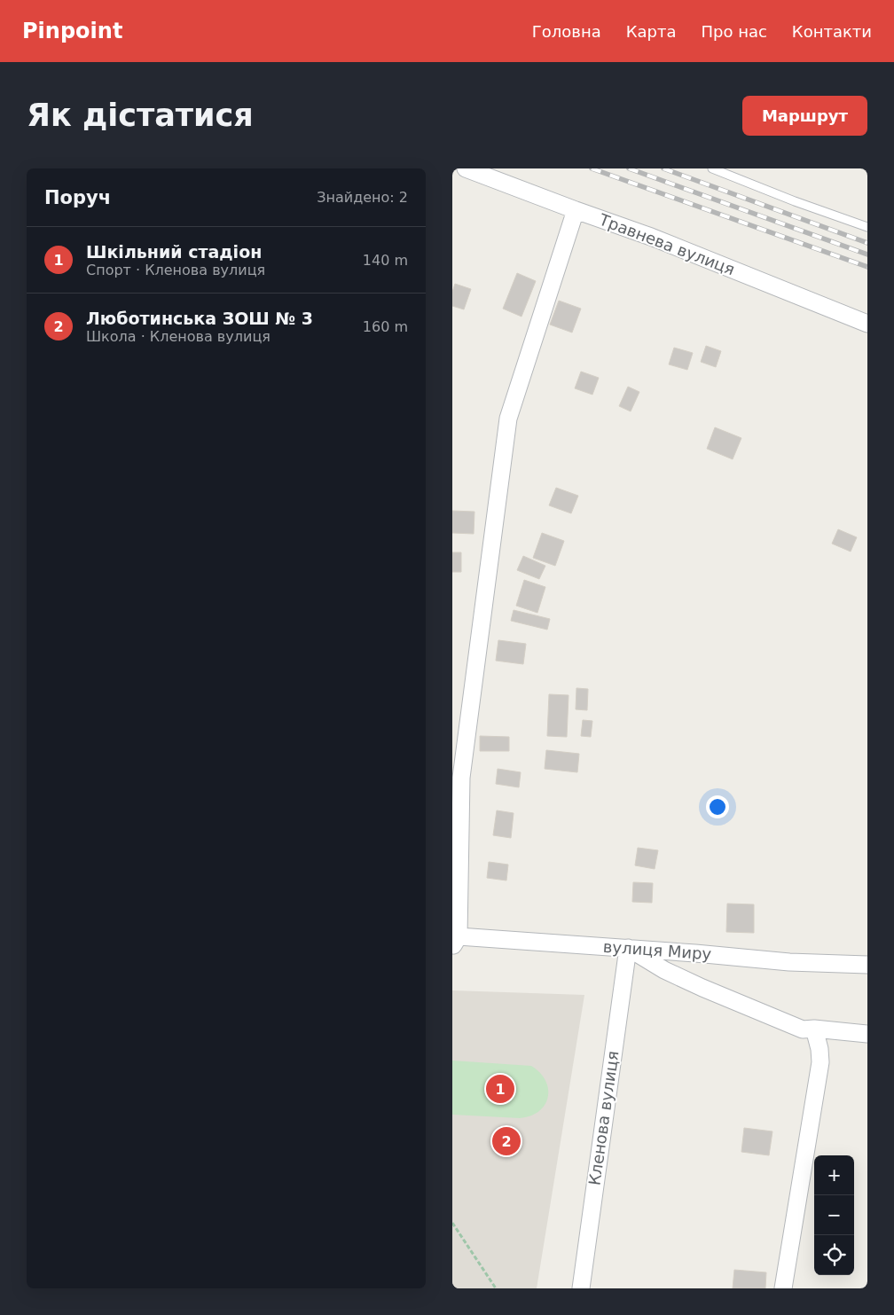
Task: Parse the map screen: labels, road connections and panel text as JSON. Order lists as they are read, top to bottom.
{
  "streets": {
    "street": ["Травнева вулиця", "вулиця Миру", "Кленова вулиця"]
  },
  "crossings": [
    ["вулиця Миру", "Кленова вулиця"]
  ],
  "page": {
    "header": "Pinpoint",
    "nav": [
      "Головна",
      "Карта",
      "Про нас",
      "Контакти"
    ],
    "buttons": "Маршрут",
    "title": "Як дістатися",
    "heading": ["Поруч", "Знайдено: 2"],
    "list": [
      {
        "mark": "1",
        "name": "Шкільний стадіон",
        "note": "Спорт · Кленова вулиця",
        "value": "140 m"
      },
      {
        "mark": "2",
        "name": "Люботинська ЗОШ № 3",
        "note": "Школа · Кленова вулиця",
        "value": "160 m"
      }
    ],
    "pins": ["1", "2"],
    "map_buttons": ["+", "−"]
  }
}
